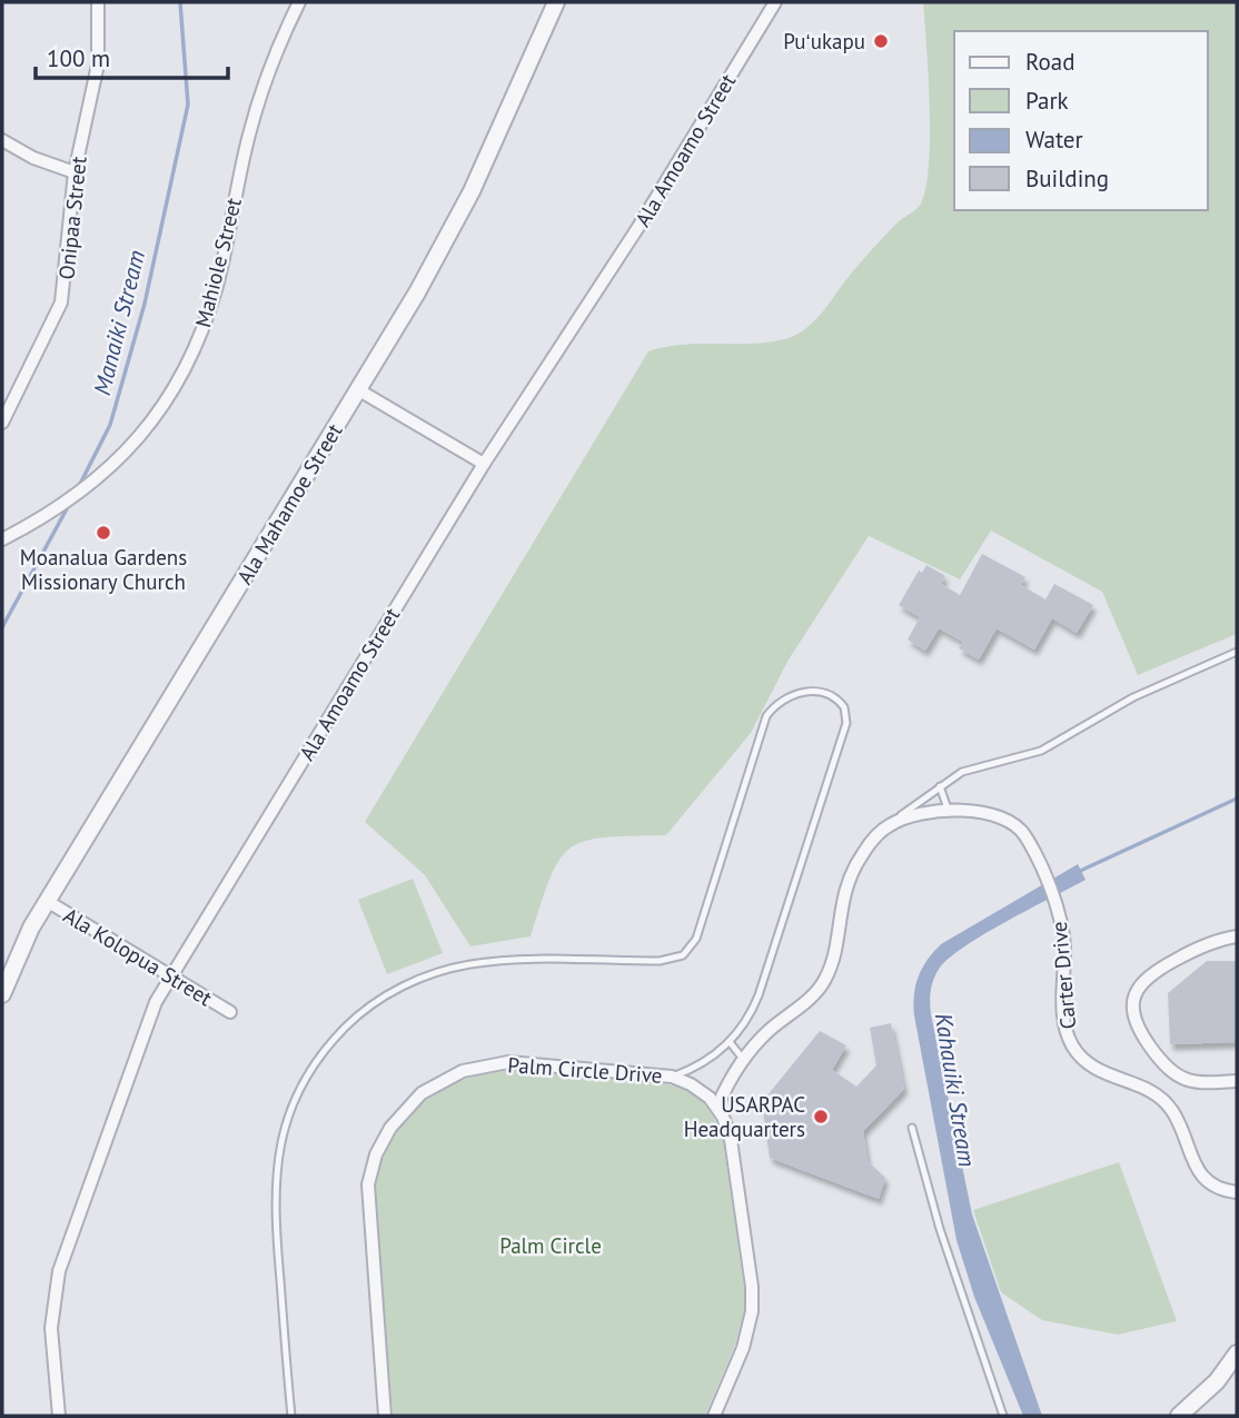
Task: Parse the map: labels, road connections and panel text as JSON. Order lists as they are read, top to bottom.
{
  "streets": {
    "street": [
      "Ala Amoamo Street",
      "Onipaa Street",
      "Mahiole Street",
      "Ala Mahamoe Street",
      "Ala Kolopua Street",
      "Carter Drive",
      "Palm Circle Drive"
    ]
  },
  "crossings": [
    ["Ala Amoamo Street", "Ala Kolopua Street"],
    ["Ala Mahamoe Street", "Ala Kolopua Street"]
  ],
  "water": ["Manaiki Stream", "Kahauiki Stream"],
  "parks": ["Palm Circle"],
  "places": ["Puʻukapu", "Moanalua Gardens Missionary Church", "USARPAC Headquarters"],
  "legend": [
    "Road",
    "Park",
    "Water",
    "Building"
  ],
  "scale_bar": "100 m"
}
